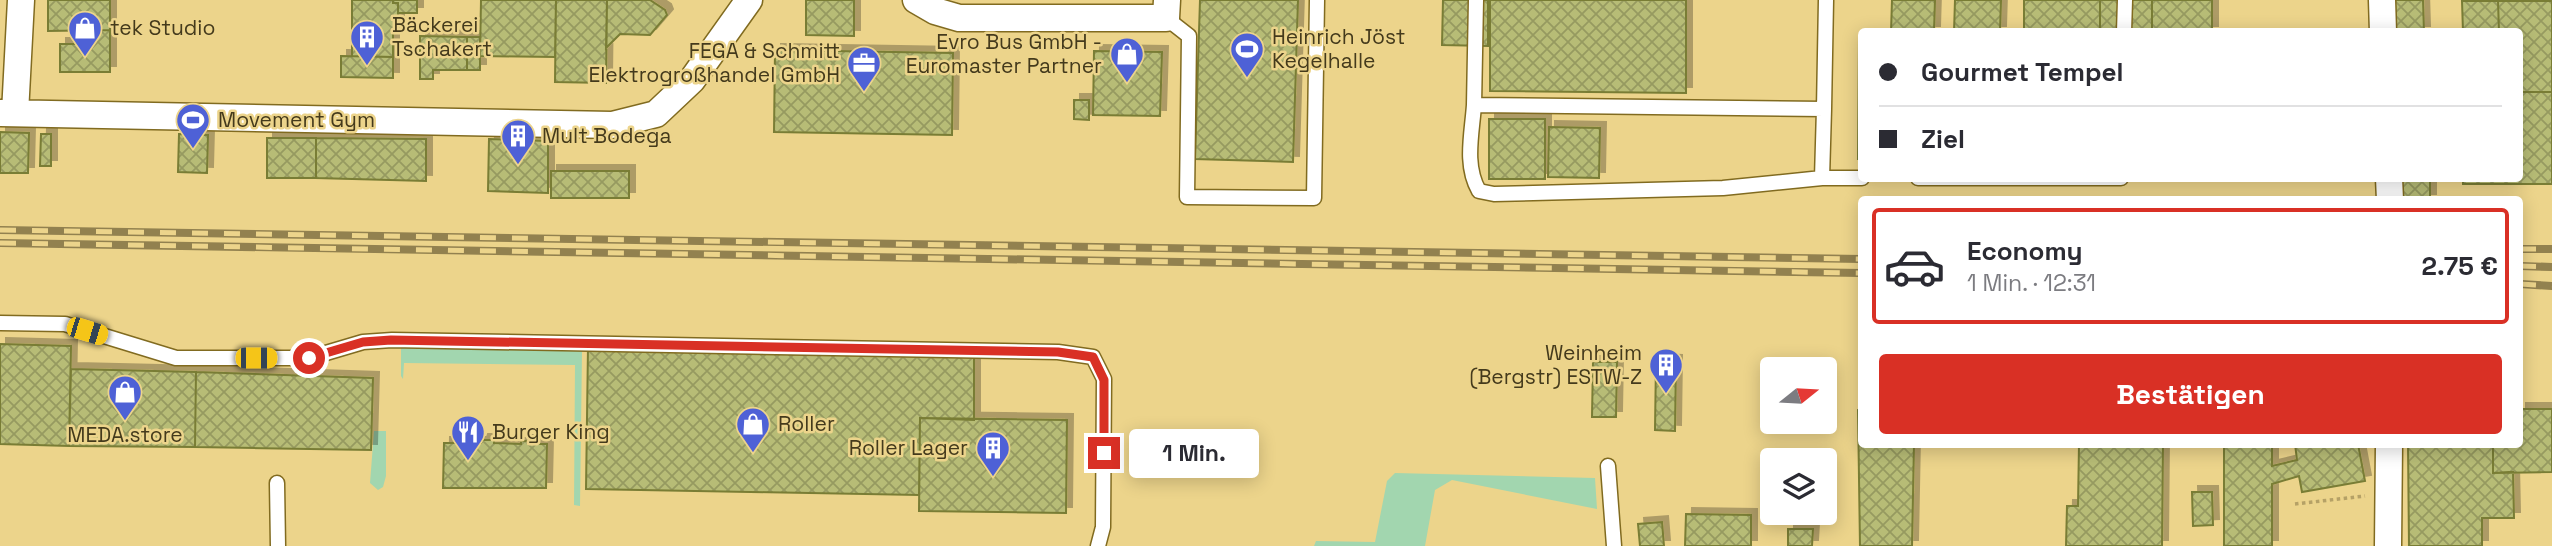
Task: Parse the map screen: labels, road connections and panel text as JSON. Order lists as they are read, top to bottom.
{
  "places": {
    "shop": [
      "tek Studio",
      "Evro Bus GmbH - Euromaster Partner",
      "MEDA.store",
      "Roller"
    ],
    "building": [
      "Bäckerei Tschakert",
      "Mult Bodega",
      "Weinheim (Bergstr) ESTW-Z",
      "Roller Lager"
    ],
    "sports": ["Heinrich Jöst Kegelhalle", "Movement Gym"],
    "office": ["FEGA & Schmitt Elektrogroßhandel GmbH"],
    "restaurant": ["Burger King"]
  },
  "north": "right",
  "page": {
    "banner": ["Gourmet Tempel", "Ziel"],
    "list": [
      {
        "name": "Economy",
        "note": "1 Min. · 12:31",
        "value": "2.75 €"
      }
    ],
    "buttons": "Bestätigen",
    "bubble": "1 Min."
  }
}
